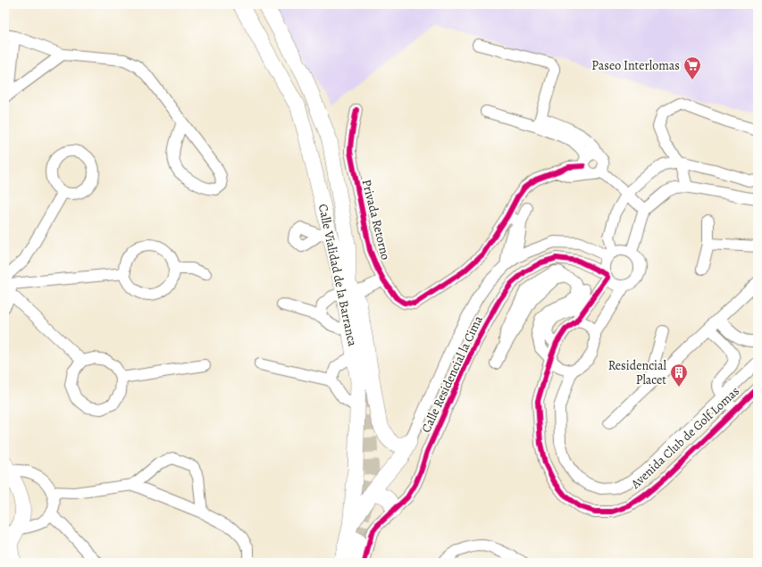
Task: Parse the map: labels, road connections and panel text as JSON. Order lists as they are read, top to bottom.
{
  "streets": {
    "main road": ["Calle Vialidad de la Barranca"],
    "street": ["Privada Retorno", "Calle Residencial la Cima", "Avenida Club de Golf Lomas"]
  },
  "crossings": [
    ["Calle Residencial la Cima", "Avenida Club de Golf Lomas"]
  ],
  "places": {
    "supermarket": ["Paseo Interlomas"],
    "building": ["Residencial Placet"]
  }
}
